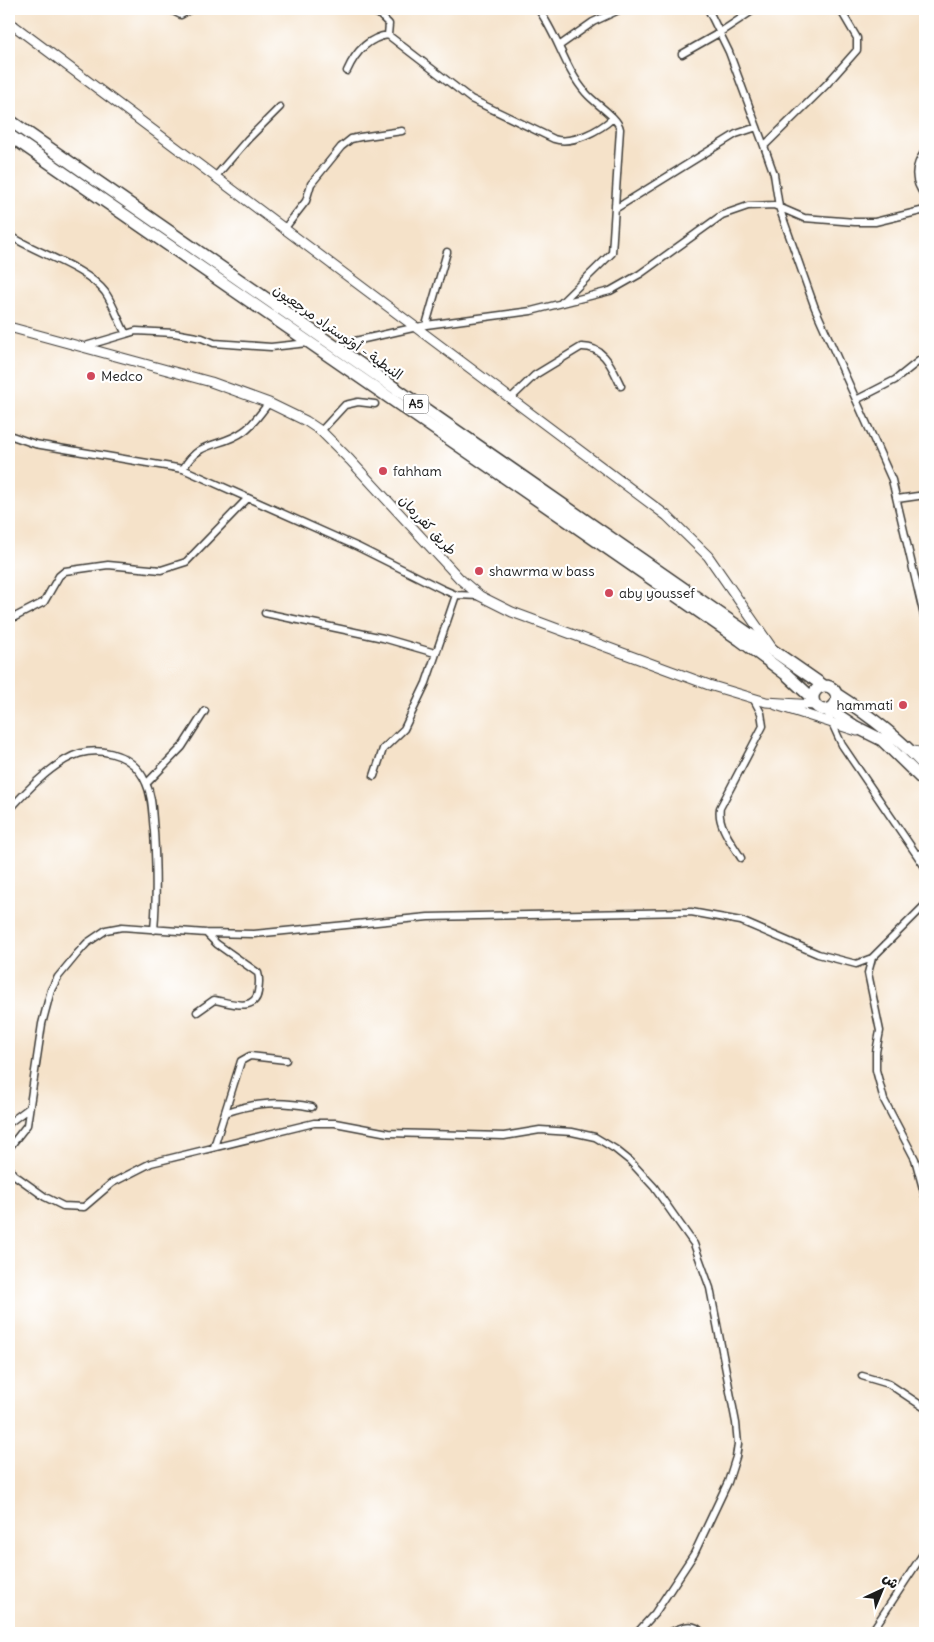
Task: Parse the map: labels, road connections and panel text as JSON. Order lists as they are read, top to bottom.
{
  "streets": {
    "highway": ["النبطية - أوتوستراد مرجعيون", "A5"],
    "main road": ["طريق كفررمان"]
  },
  "crossings": [
    ["النبطية - أوتوستراد مرجعيون", "A5"],
    ["النبطية - أوتوستراد مرجعيون", "طريق كفررمان"]
  ],
  "places": [
    "Medco",
    "fahham",
    "shawrma w bass",
    "aby youssef",
    "hammati"
  ],
  "north": "top right"
}
